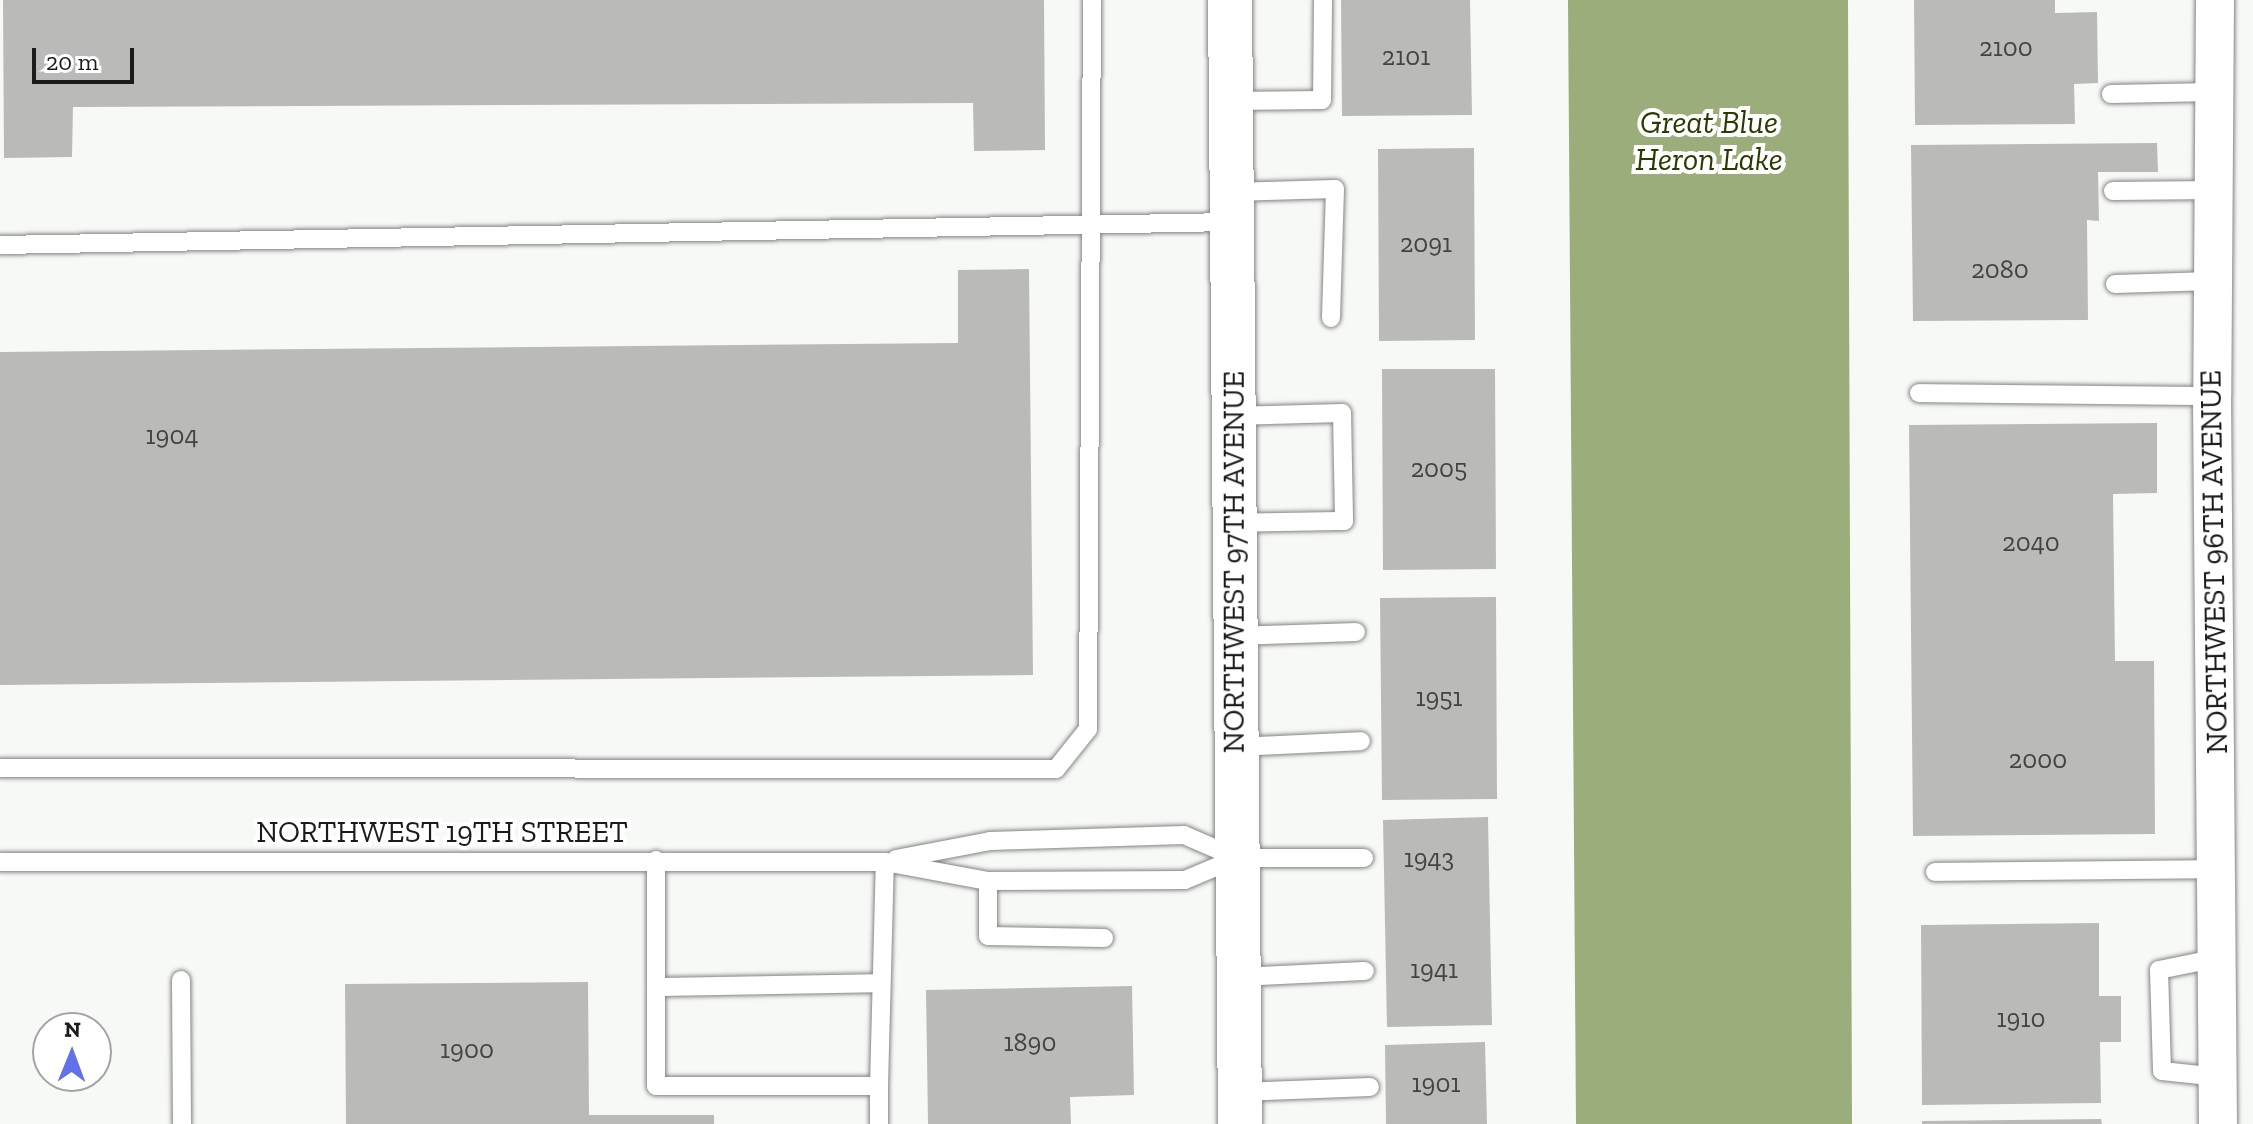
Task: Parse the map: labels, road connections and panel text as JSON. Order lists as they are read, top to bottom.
{
  "streets": {
    "street": ["NORTHWEST 97TH AVENUE", "NORTHWEST 96TH AVENUE"],
    "lane": ["NORTHWEST 19TH STREET"]
  },
  "crossings": [
    ["NORTHWEST 97TH AVENUE", "NORTHWEST 19TH STREET"]
  ],
  "water": ["Great Blue Heron Lake"],
  "house_numbers": [
    "2100",
    "2101",
    "2091",
    "2080",
    "1904",
    "2005",
    "2040",
    "1951",
    "2000",
    "1943",
    "1941",
    "1910",
    "1890",
    "1900",
    "1901"
  ],
  "scale_bar": "20 m",
  "north": "top"
}
